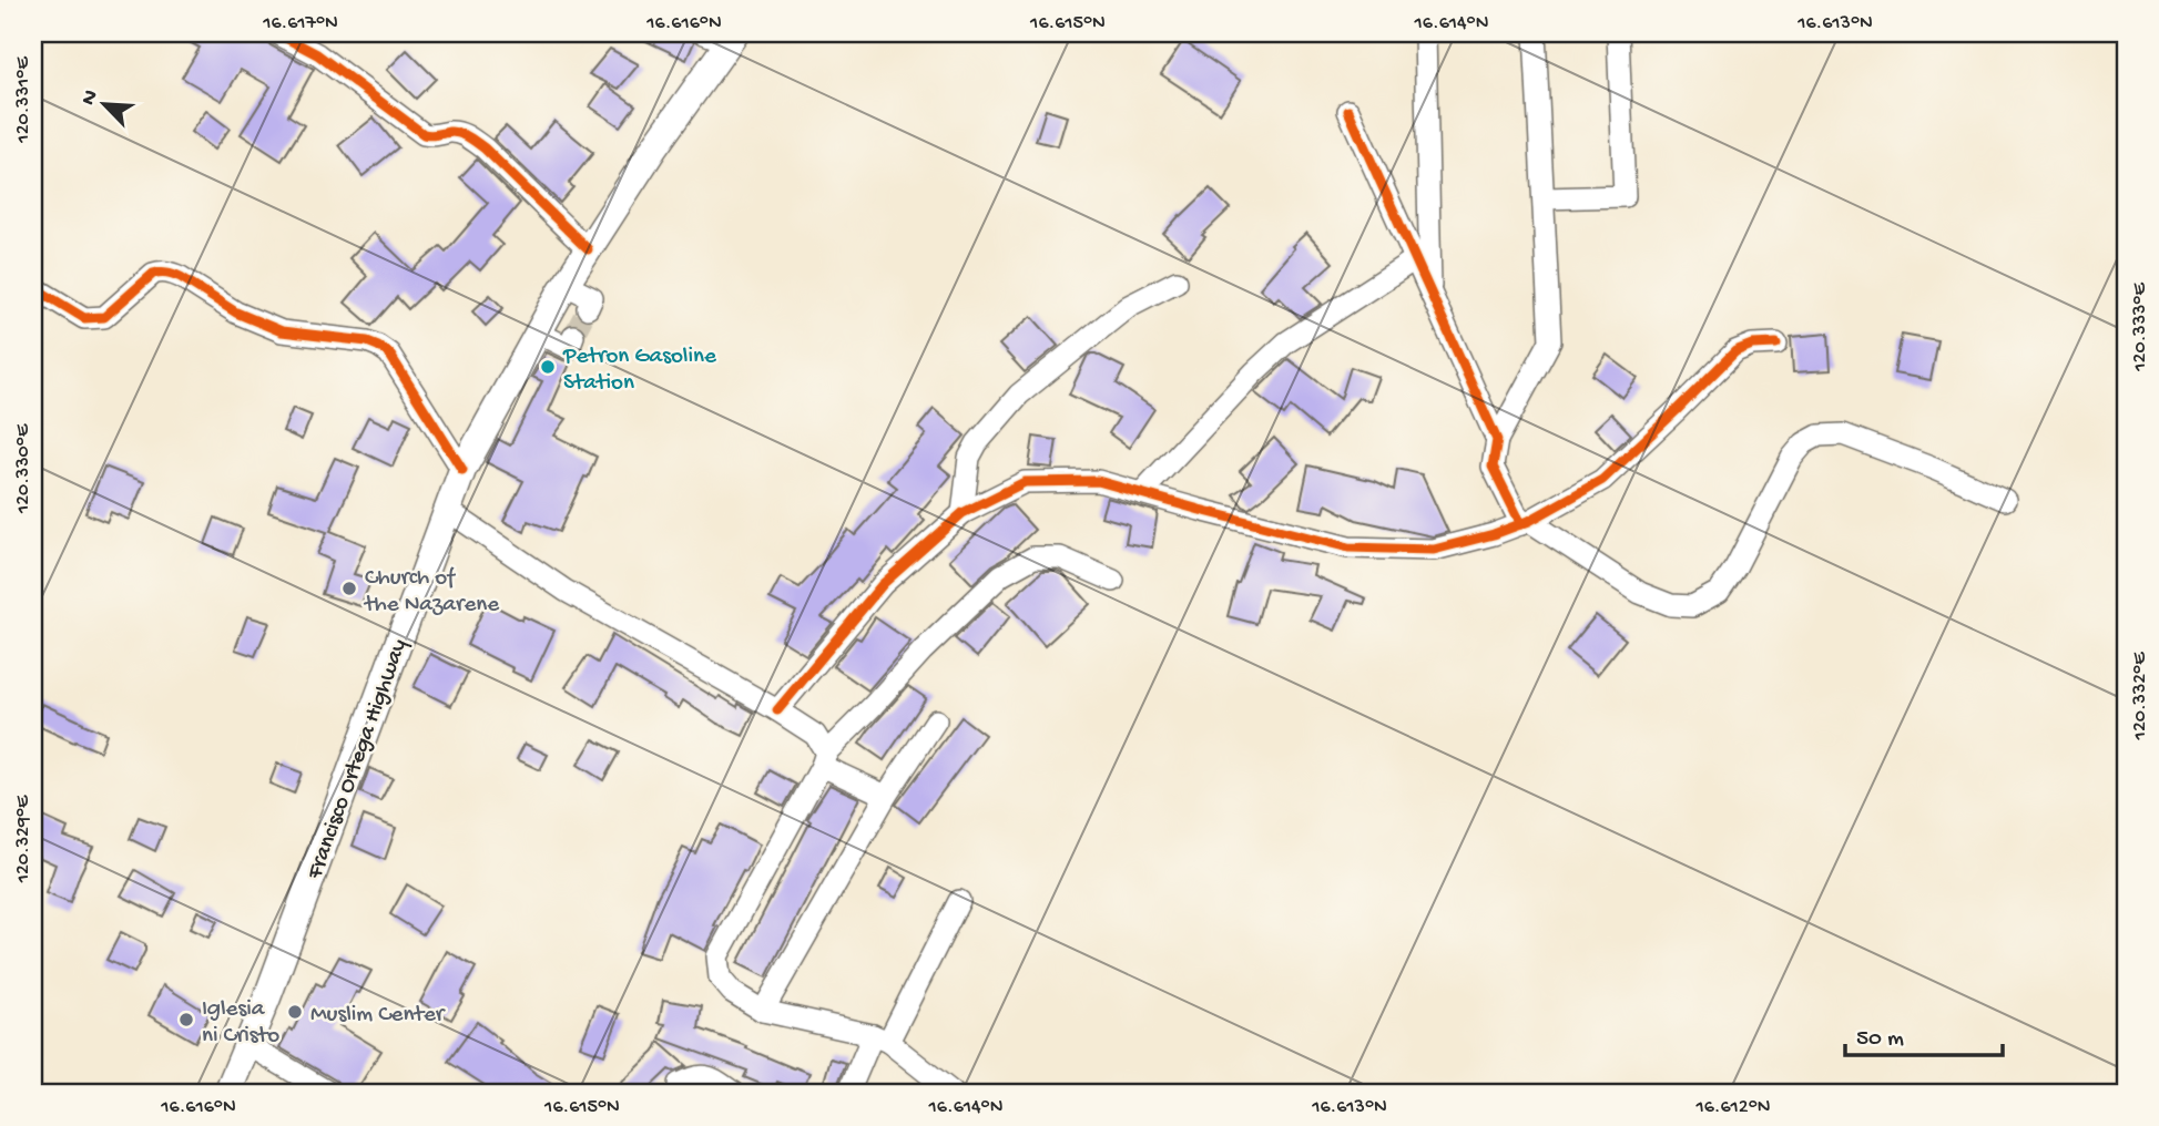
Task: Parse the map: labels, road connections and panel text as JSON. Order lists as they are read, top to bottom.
{
  "streets": {
    "main road": ["Francisco Ortega Highway"]
  },
  "places": [
    "Petron Gasoline Station",
    "Church of the Nazarene",
    "Muslim Center",
    "Iglesia ni Cristo"
  ],
  "scale_bar": "50 m",
  "north": "top left",
  "coordinates": [
    "16.617°N",
    "16.616°N",
    "16.615°N",
    "16.614°N",
    "16.613°N",
    "120.331°E",
    "120.333°E",
    "120.330°E",
    "120.332°E",
    "120.329°E",
    "16.612°N"
  ]
}
